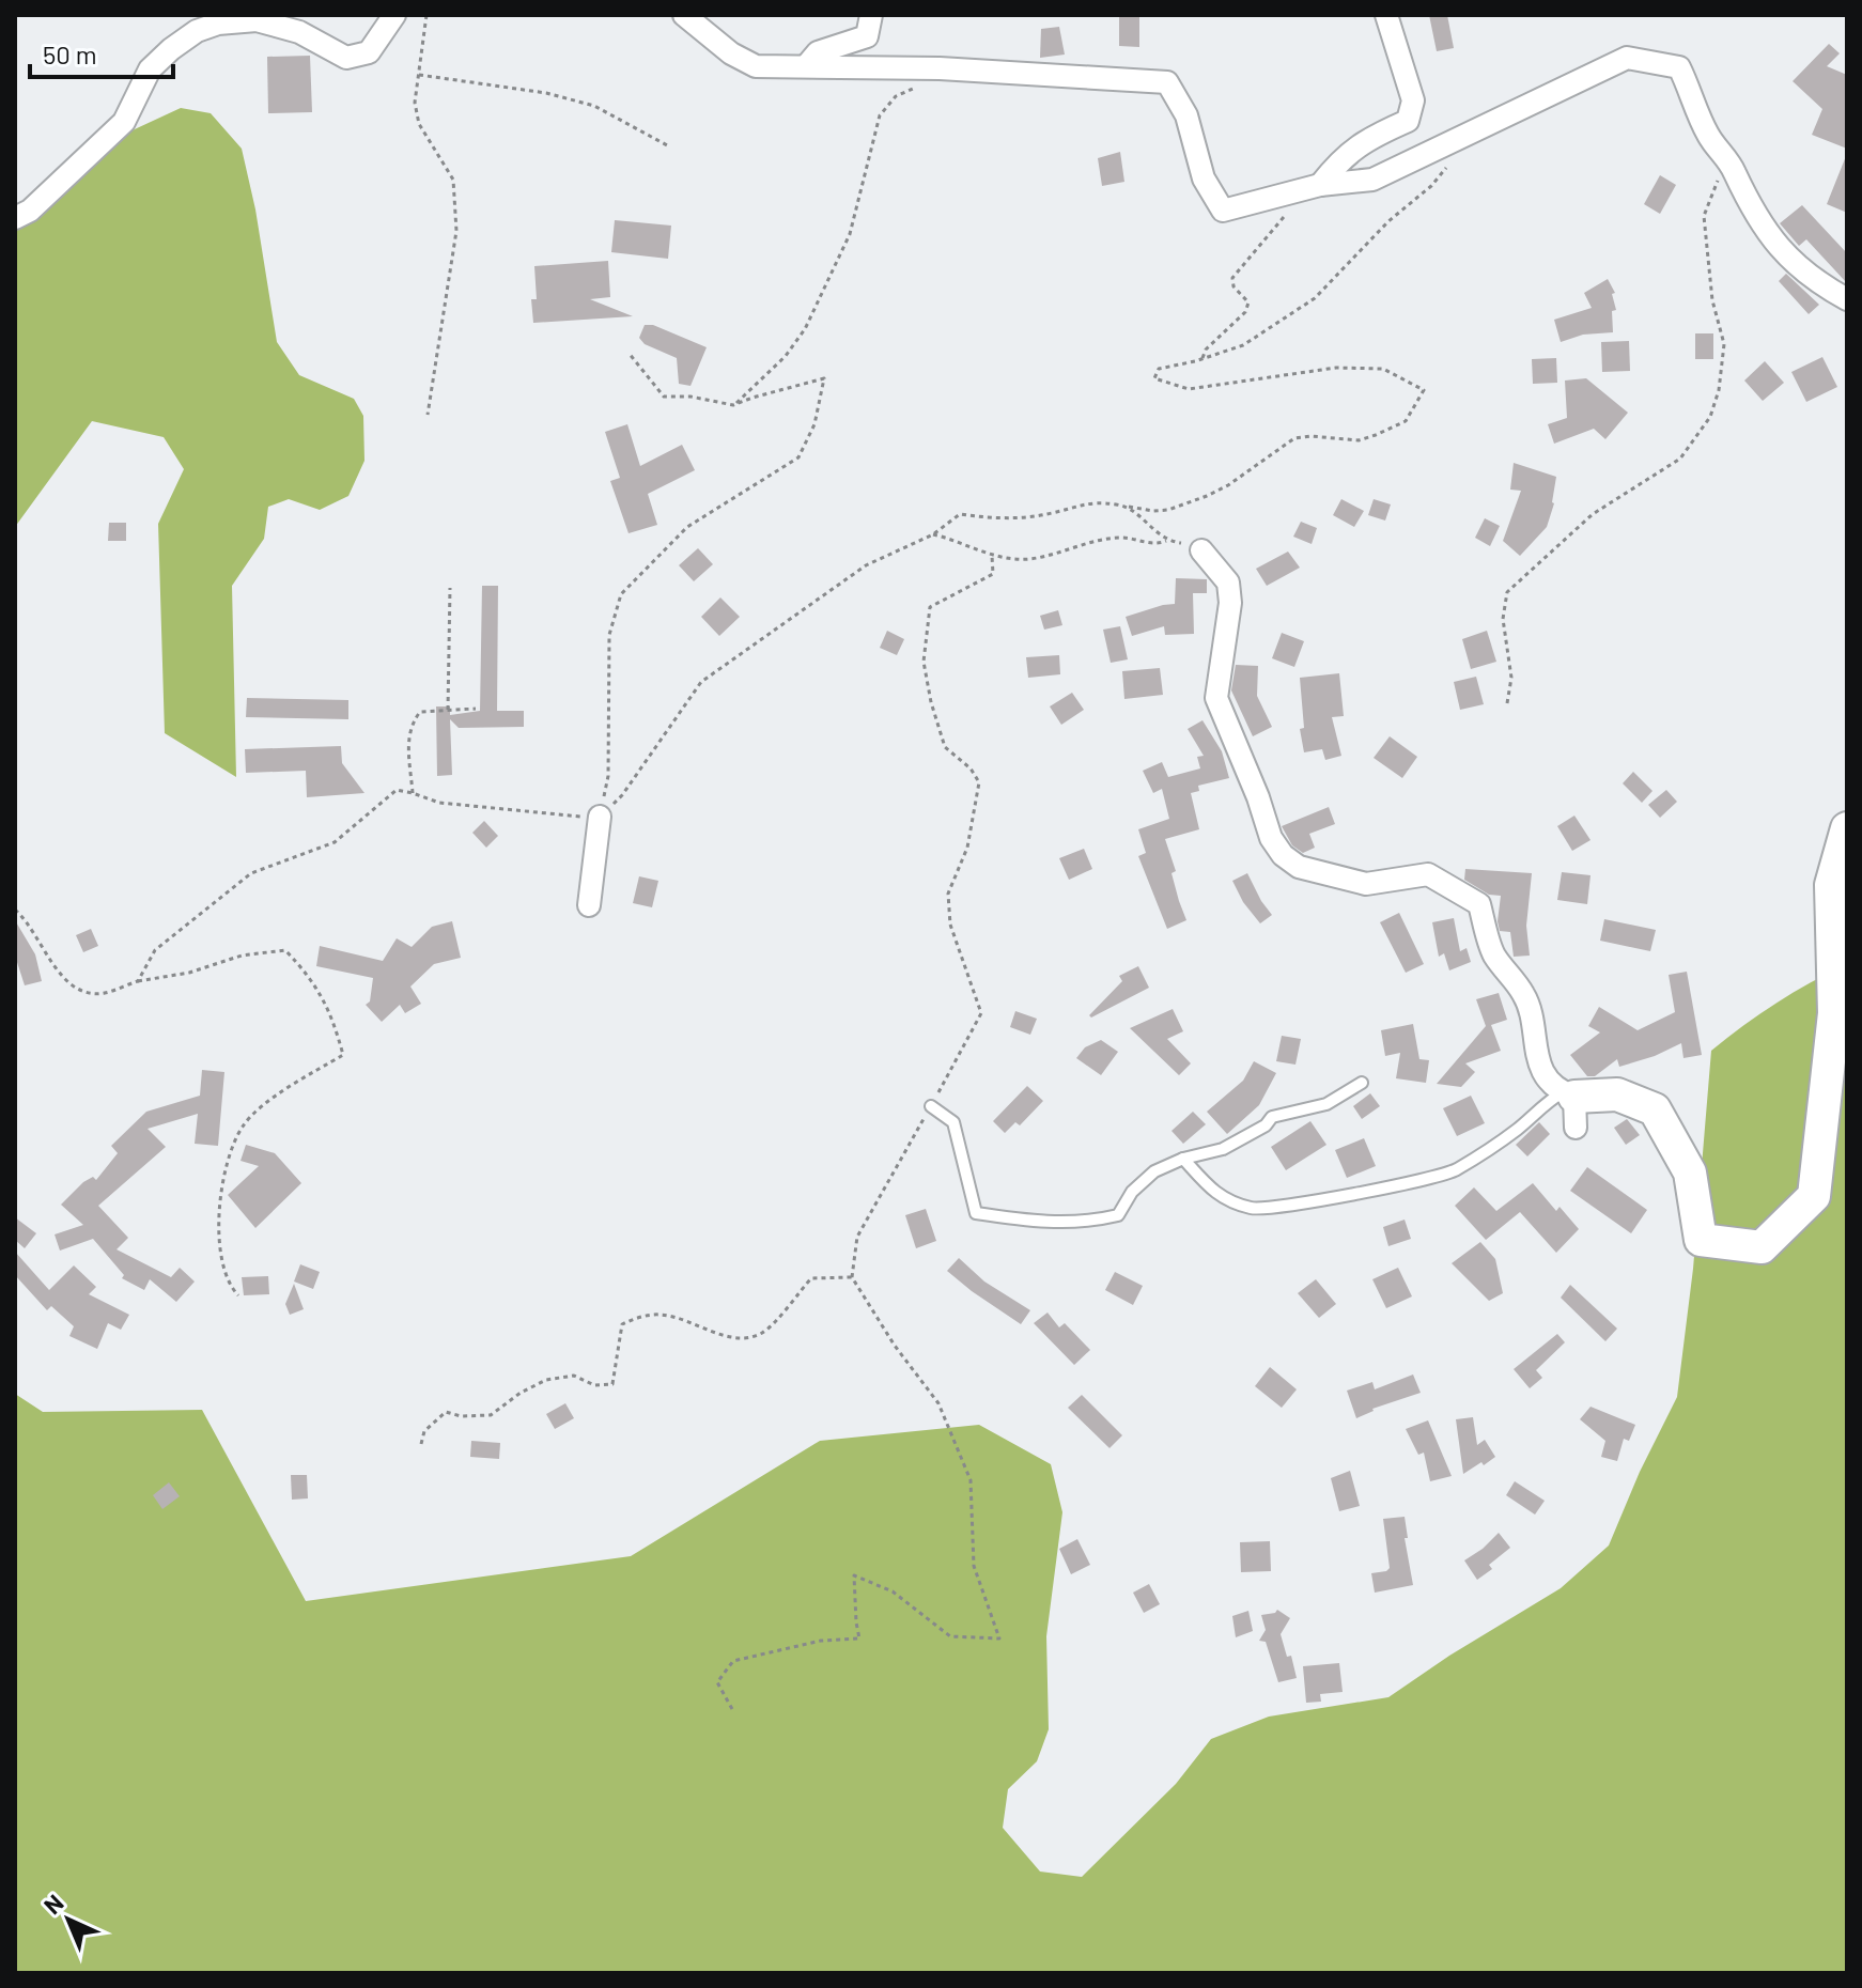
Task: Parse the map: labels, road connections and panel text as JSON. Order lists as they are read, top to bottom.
{
  "scale_bar": "50 m",
  "north": "top left"
}
